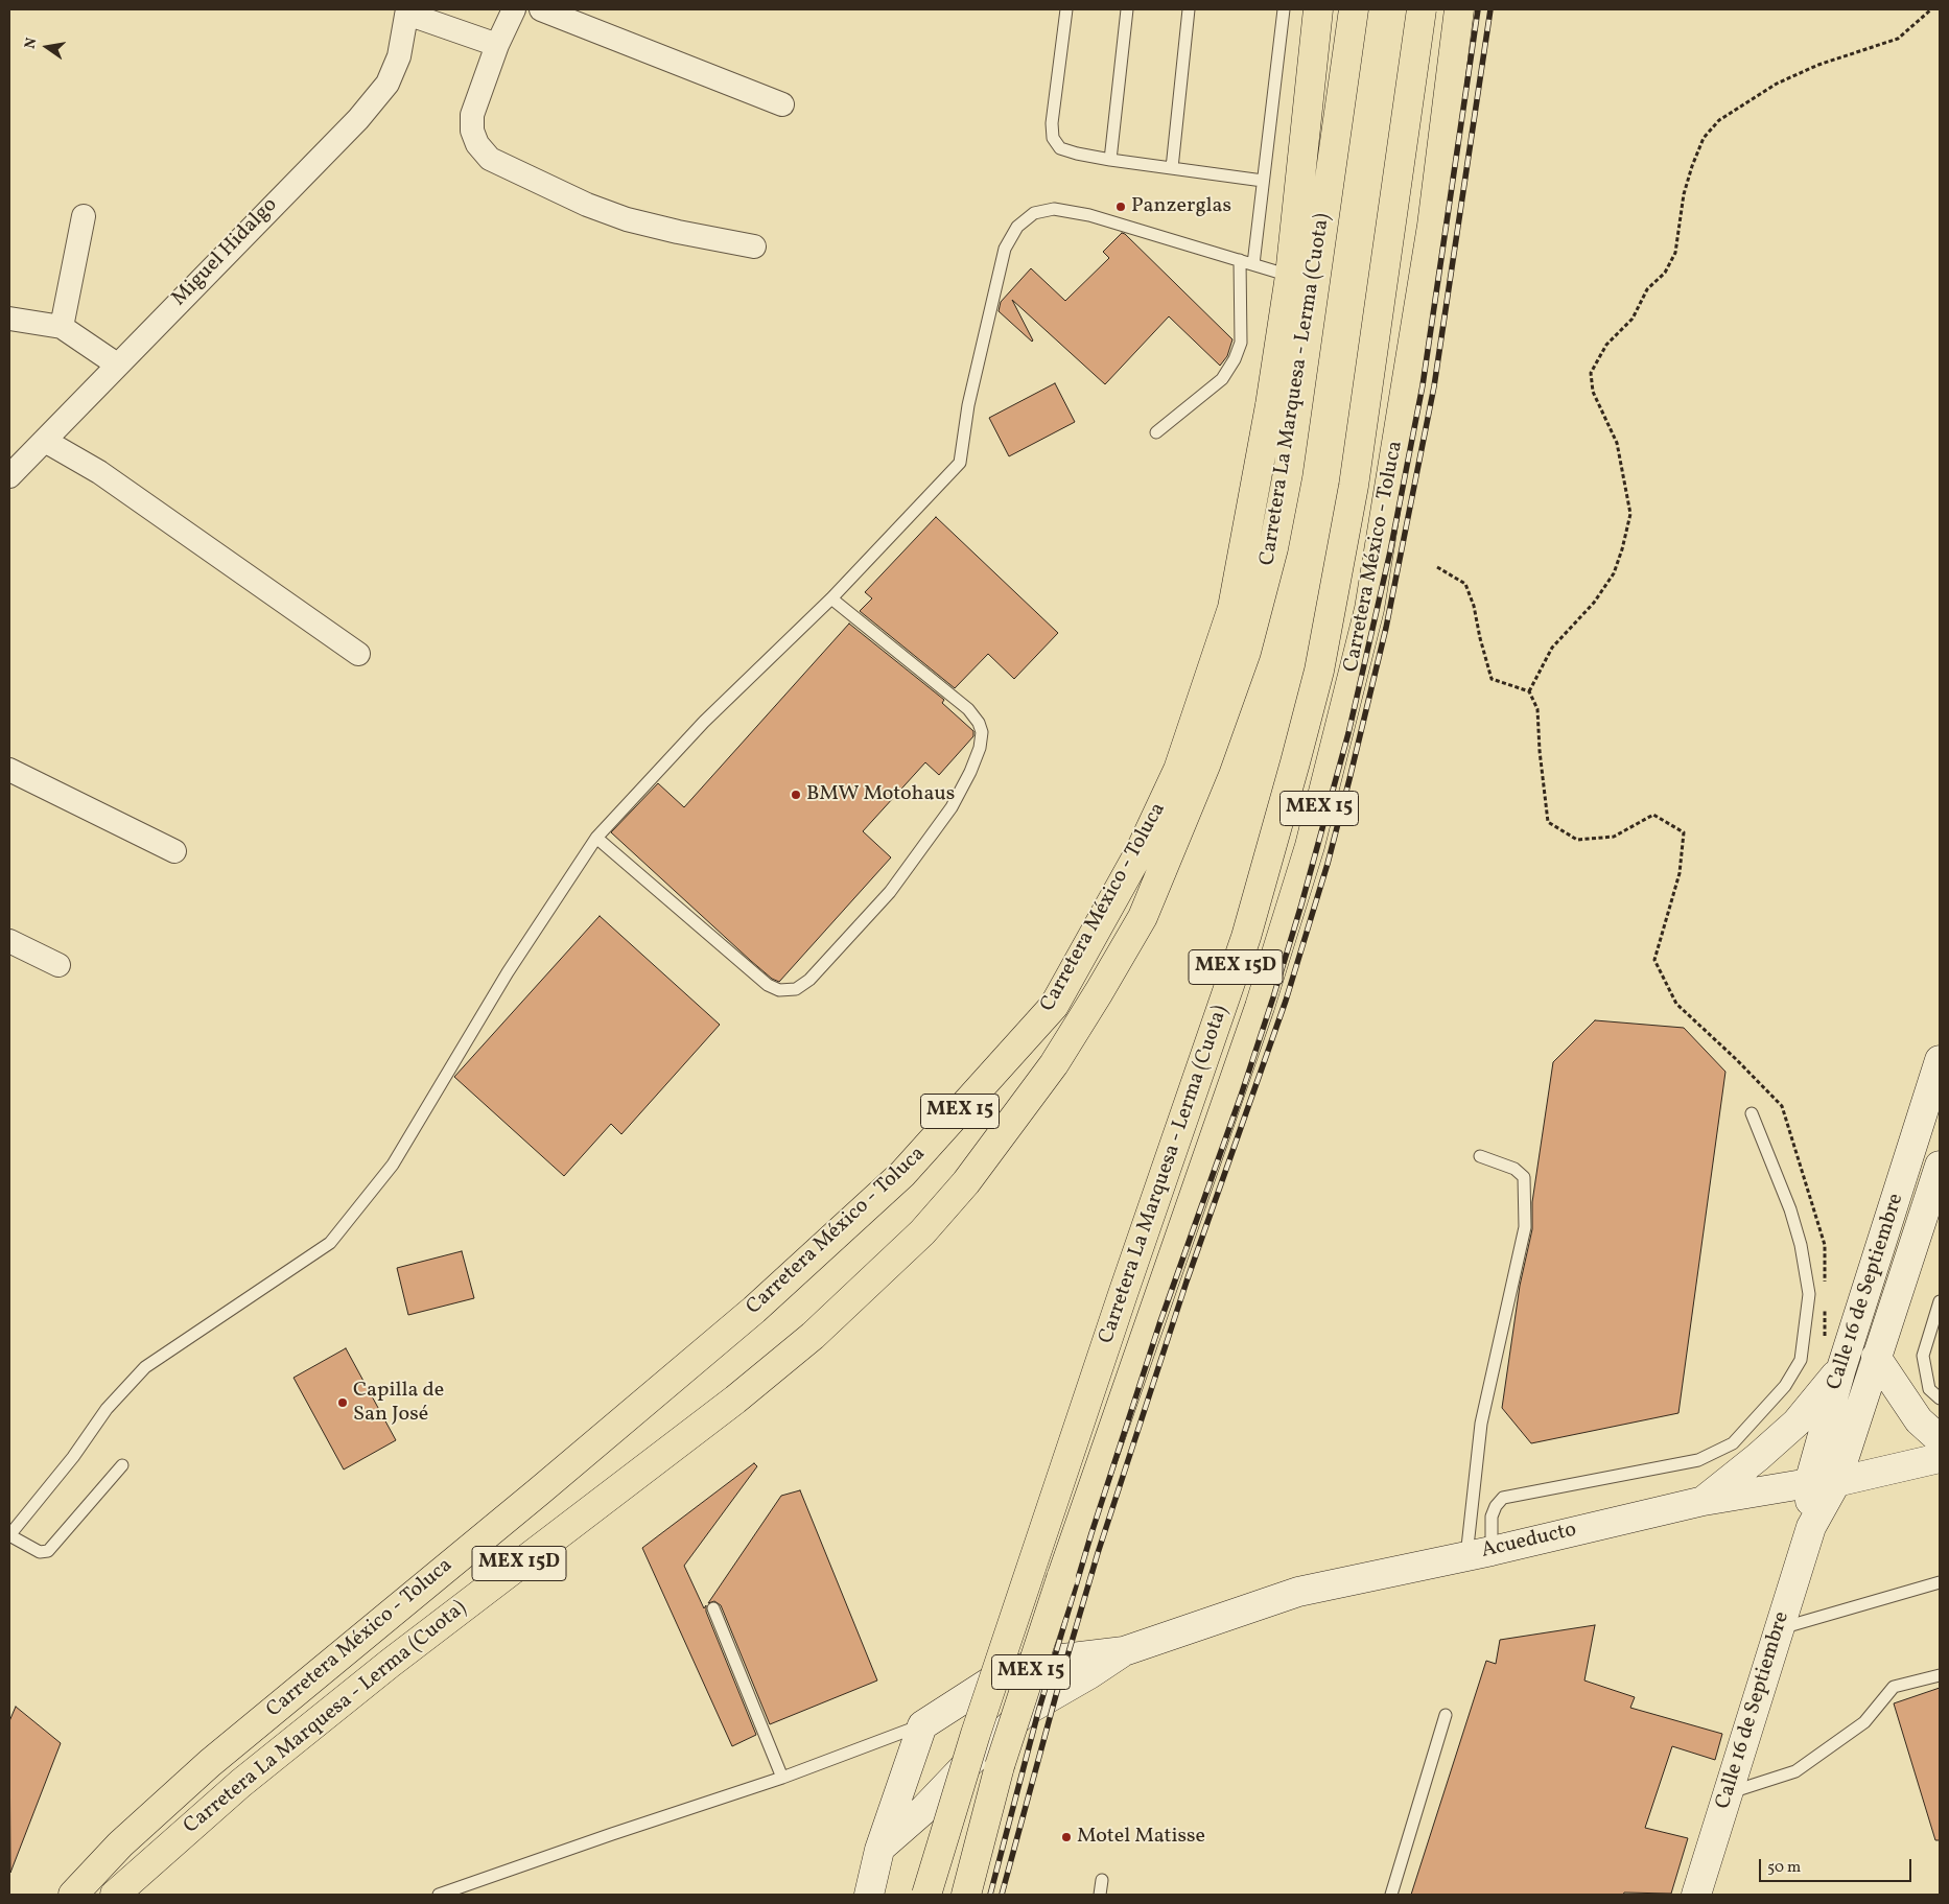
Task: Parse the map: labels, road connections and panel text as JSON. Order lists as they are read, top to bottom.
{
  "streets": {
    "main road": [
      "Carretera La Marquesa - Lerma (Cuota)",
      "Carretera México - Toluca",
      "MEX 15",
      "MEX 15D",
      "Calle 16 de Septiembre",
      "Acueducto"
    ],
    "street": ["Miguel Hidalgo"]
  },
  "crossings": [
    ["Calle 16 de Septiembre", "Acueducto"]
  ],
  "places": [
    "Panzerglas",
    "BMW Motohaus",
    "Capilla de San José",
    "Motel Matisse"
  ],
  "scale_bar": "50 m",
  "north": "left"
}
